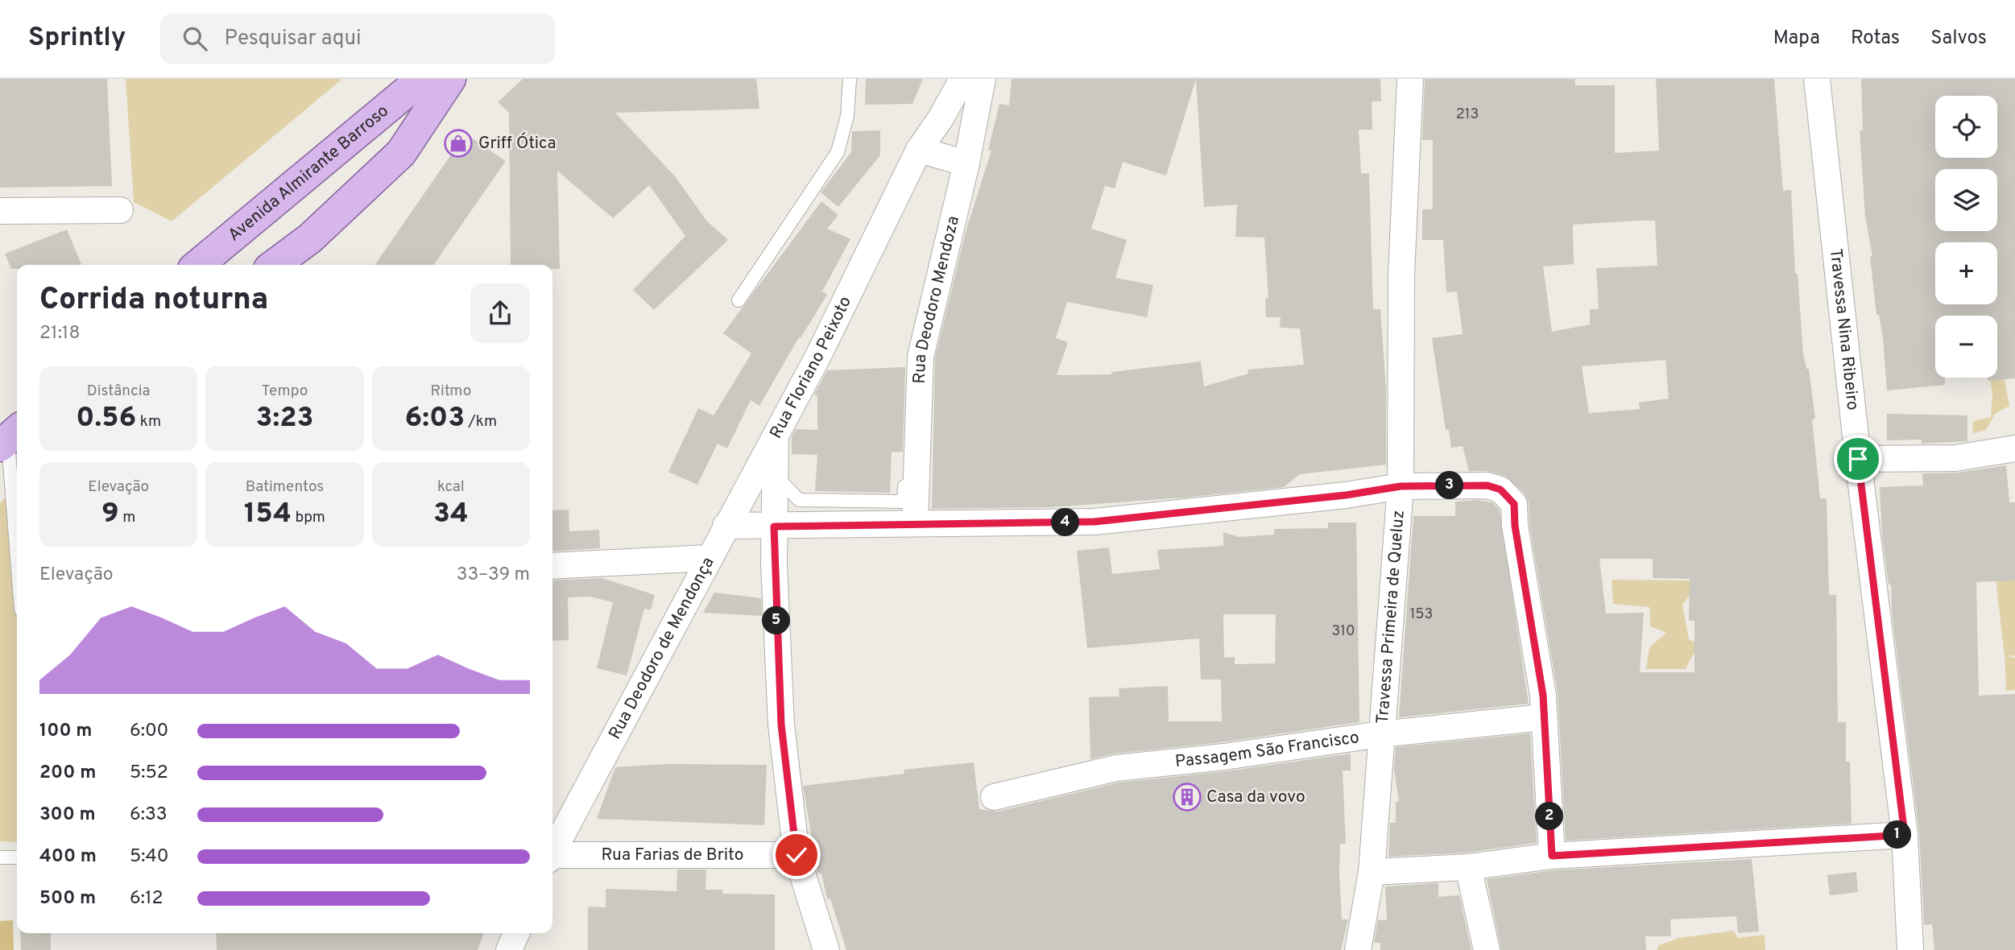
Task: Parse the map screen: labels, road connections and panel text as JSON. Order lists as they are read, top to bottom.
{
  "streets": {
    "main road": ["Avenida Almirante Barroso"],
    "street": [
      "Rua Deodoro Mendoza",
      "Travessa Nina Ribeiro",
      "Rua Floriano Peixoto",
      "Travessa Primeira de Queluz",
      "Rua Deodoro de Mendonça",
      "Passagem São Francisco",
      "Rua Farias de Brito"
    ]
  },
  "crossings": [
    ["Rua Floriano Peixoto", "Rua Deodoro de Mendonça"],
    ["Rua Floriano Peixoto", "Rua Farias de Brito"],
    ["Travessa Primeira de Queluz", "Passagem São Francisco"]
  ],
  "places": {
    "shop": ["Griff Ótica"],
    "building": ["Casa da vovo"]
  },
  "house_numbers": ["213", "153", "310"],
  "page": {
    "header": "Sprintly",
    "search": "Pesquisar aqui",
    "nav": ["Mapa", "Rotas", "Salvos"],
    "map_buttons": ["+", "−"],
    "heading": ["Corrida noturna", "21:18"],
    "stats": [
      ["Distância", "0.56 km"],
      ["Tempo", "3:23"],
      ["Ritmo", "6:03 /km"],
      ["Elevação", "9 m"],
      ["Batimentos", "154 bpm"],
      ["kcal", "34"]
    ],
    "pins": [
      "3",
      "4",
      "5",
      "2",
      "1"
    ],
    "chart": ["Elevação", "33–39 m"],
    "list": [
      {
        "name": "100 m",
        "note": "6:00"
      },
      {
        "name": "200 m",
        "note": "5:52"
      },
      {
        "name": "300 m",
        "note": "6:33"
      },
      {
        "name": "400 m",
        "note": "5:40"
      },
      {
        "name": "500 m",
        "note": "6:12"
      }
    ]
  }
}
